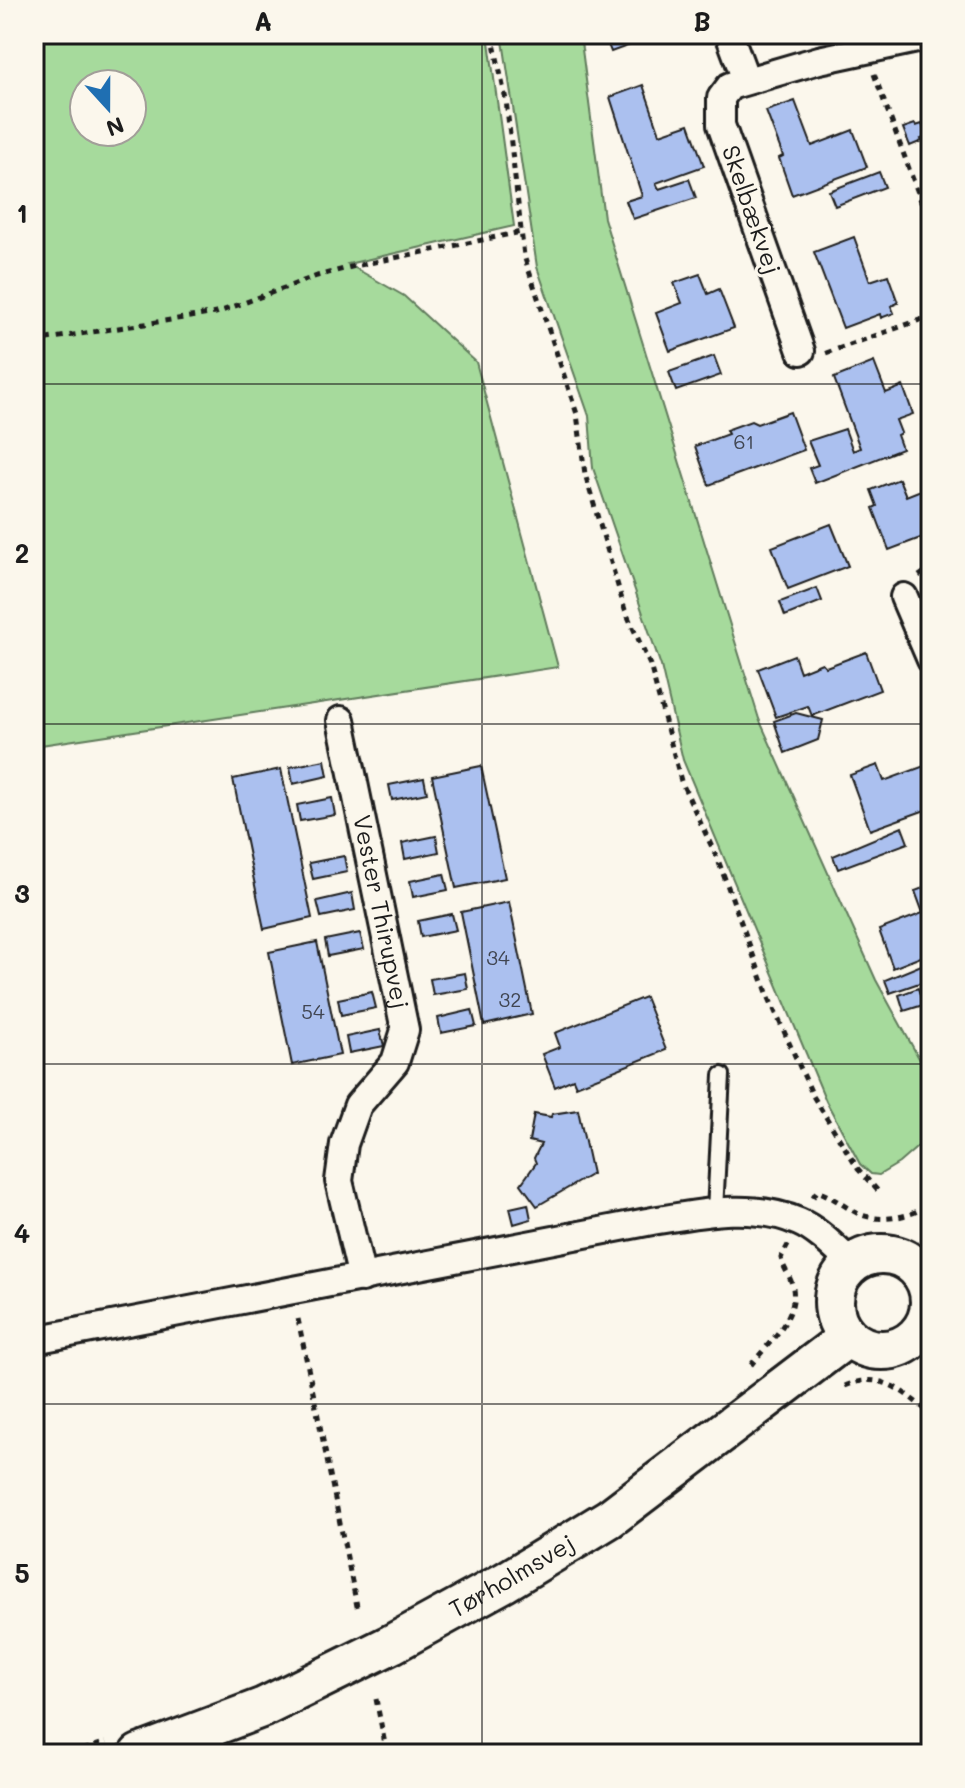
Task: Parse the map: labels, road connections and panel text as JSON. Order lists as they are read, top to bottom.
{
  "streets": {
    "street": ["Skelbækvej", "Vester Thirupvej", "Tørholmsvej"]
  },
  "house_numbers": [
    "61",
    "34",
    "32",
    "54"
  ],
  "north": "bottom",
  "grid": {
    "columns": ["A", "B"],
    "rows": [
      "1",
      "2",
      "3",
      "4",
      "5"
    ]
  }
}
